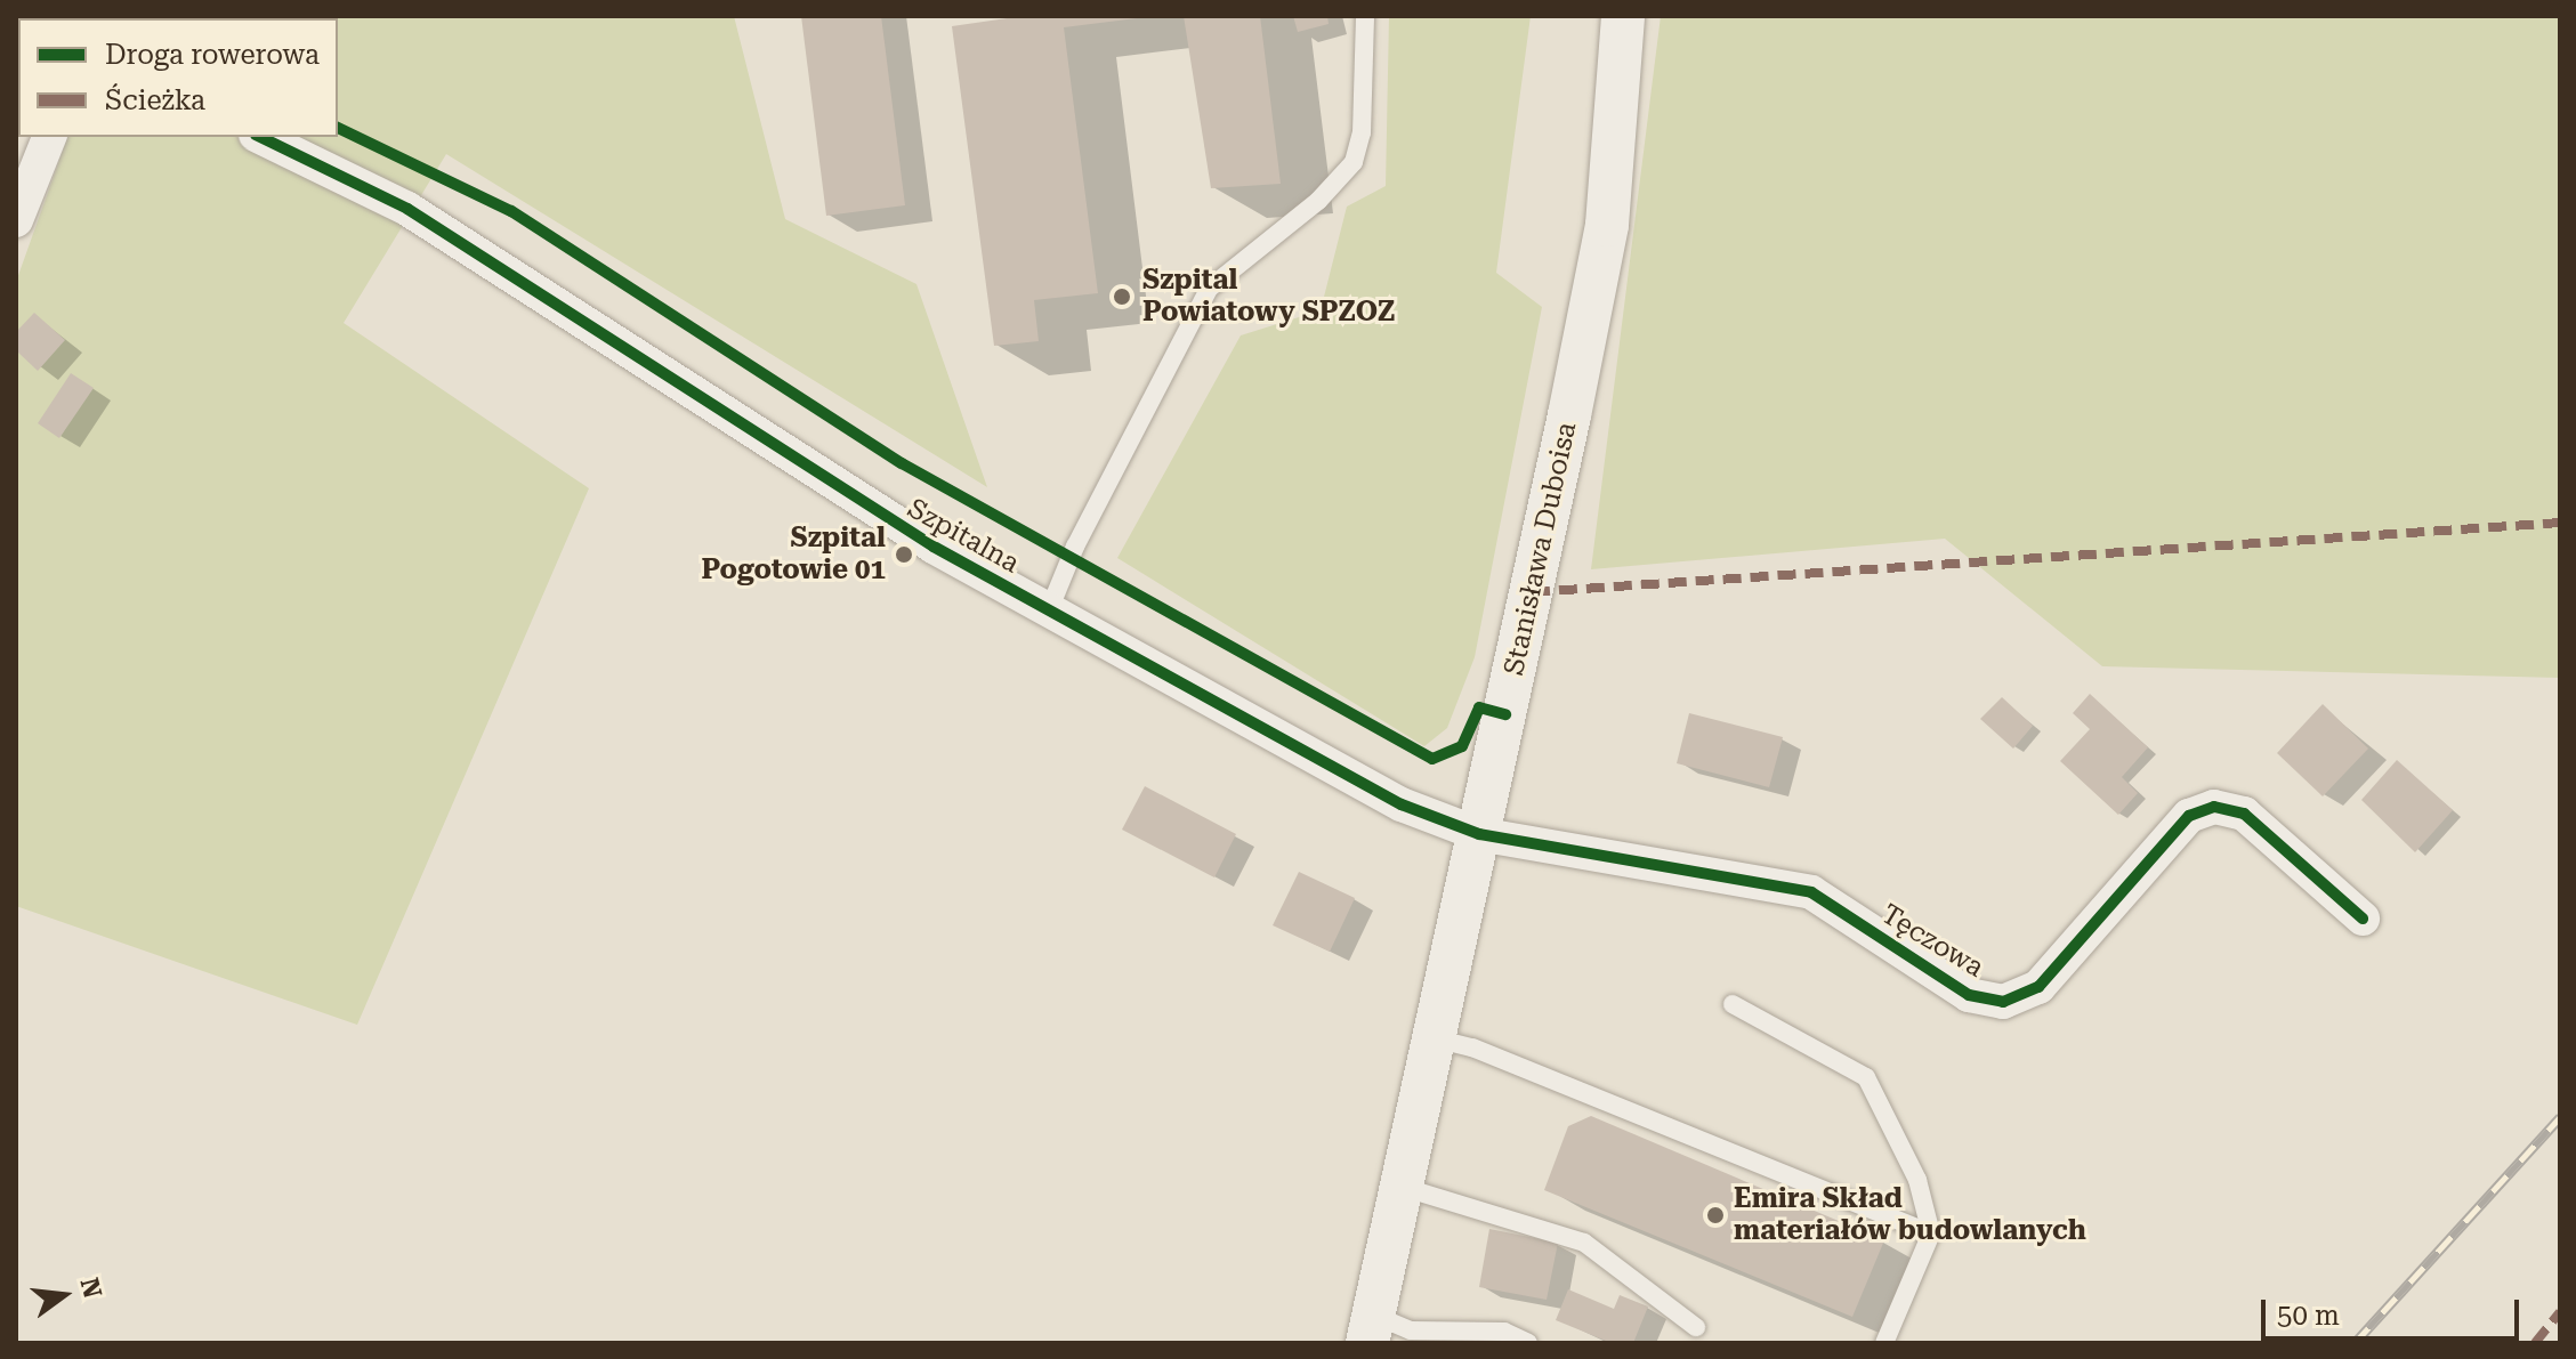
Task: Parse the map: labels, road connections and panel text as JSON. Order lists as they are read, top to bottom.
{
  "streets": {
    "street": ["Szpitalna", "Stanisława Duboisa", "Tęczowa"]
  },
  "crossings": [
    ["Szpitalna", "Stanisława Duboisa"],
    ["Szpitalna", "Tęczowa"],
    ["Stanisława Duboisa", "Tęczowa"]
  ],
  "places": ["Szpital Powiatowy SPZOZ", "Szpital Pogotowie 01", "Emira Skład materiałów budowlanych"],
  "legend": ["Droga rowerowa", "Ścieżka"],
  "scale_bar": "50 m",
  "north": "right"
}
